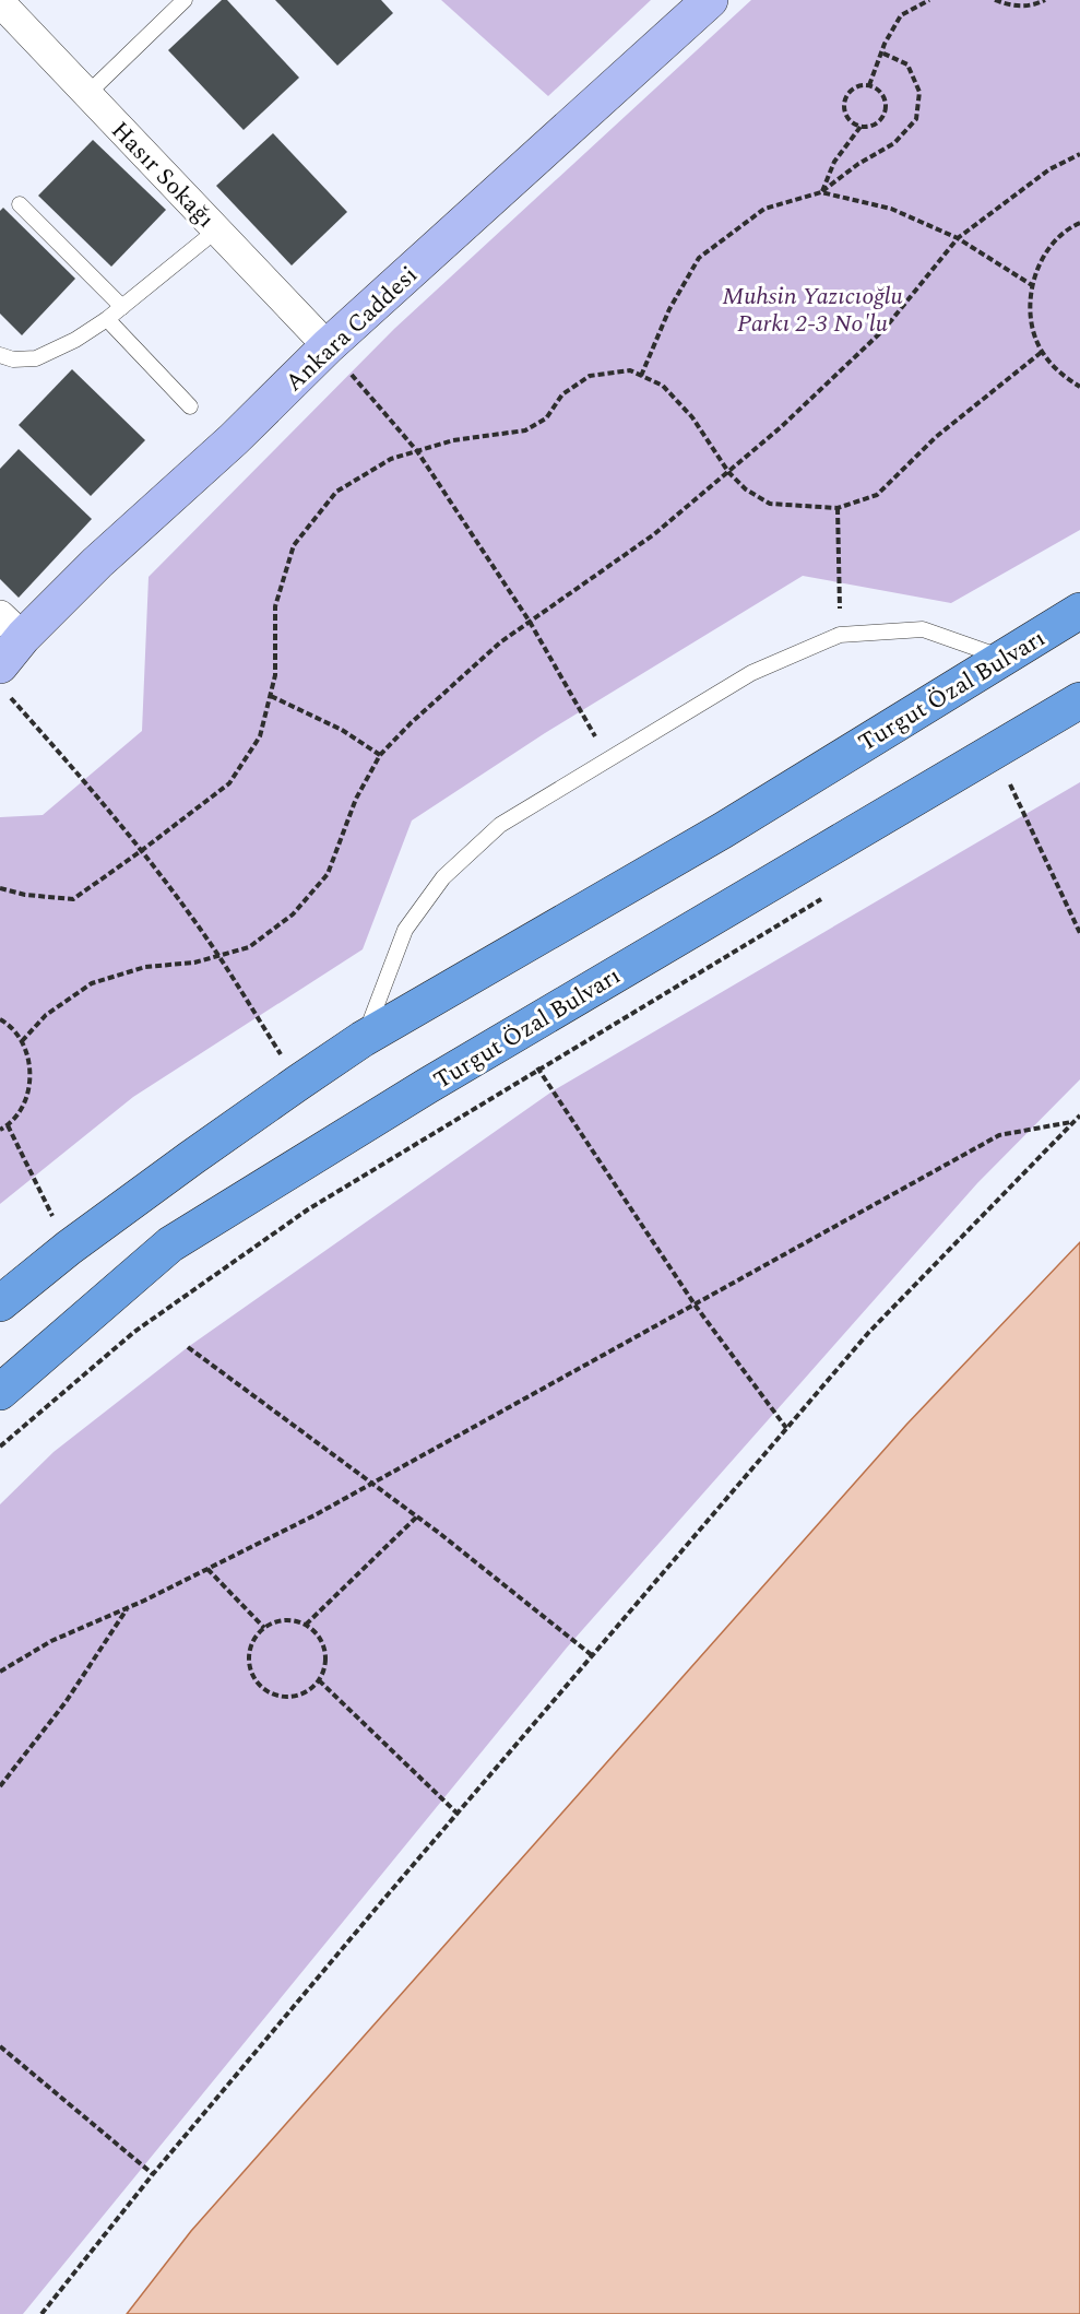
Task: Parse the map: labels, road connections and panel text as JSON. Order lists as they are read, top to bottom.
{
  "streets": {
    "highway": ["Turgut Özal Bulvarı"],
    "main road": ["Ankara Caddesi"],
    "street": ["Hasır Sokağı"]
  },
  "crossings": [
    ["Hasır Sokağı", "Ankara Caddesi"]
  ],
  "parks": ["Muhsin Yazıcıoğlu Parkı 2-3 No'lu"]
}
